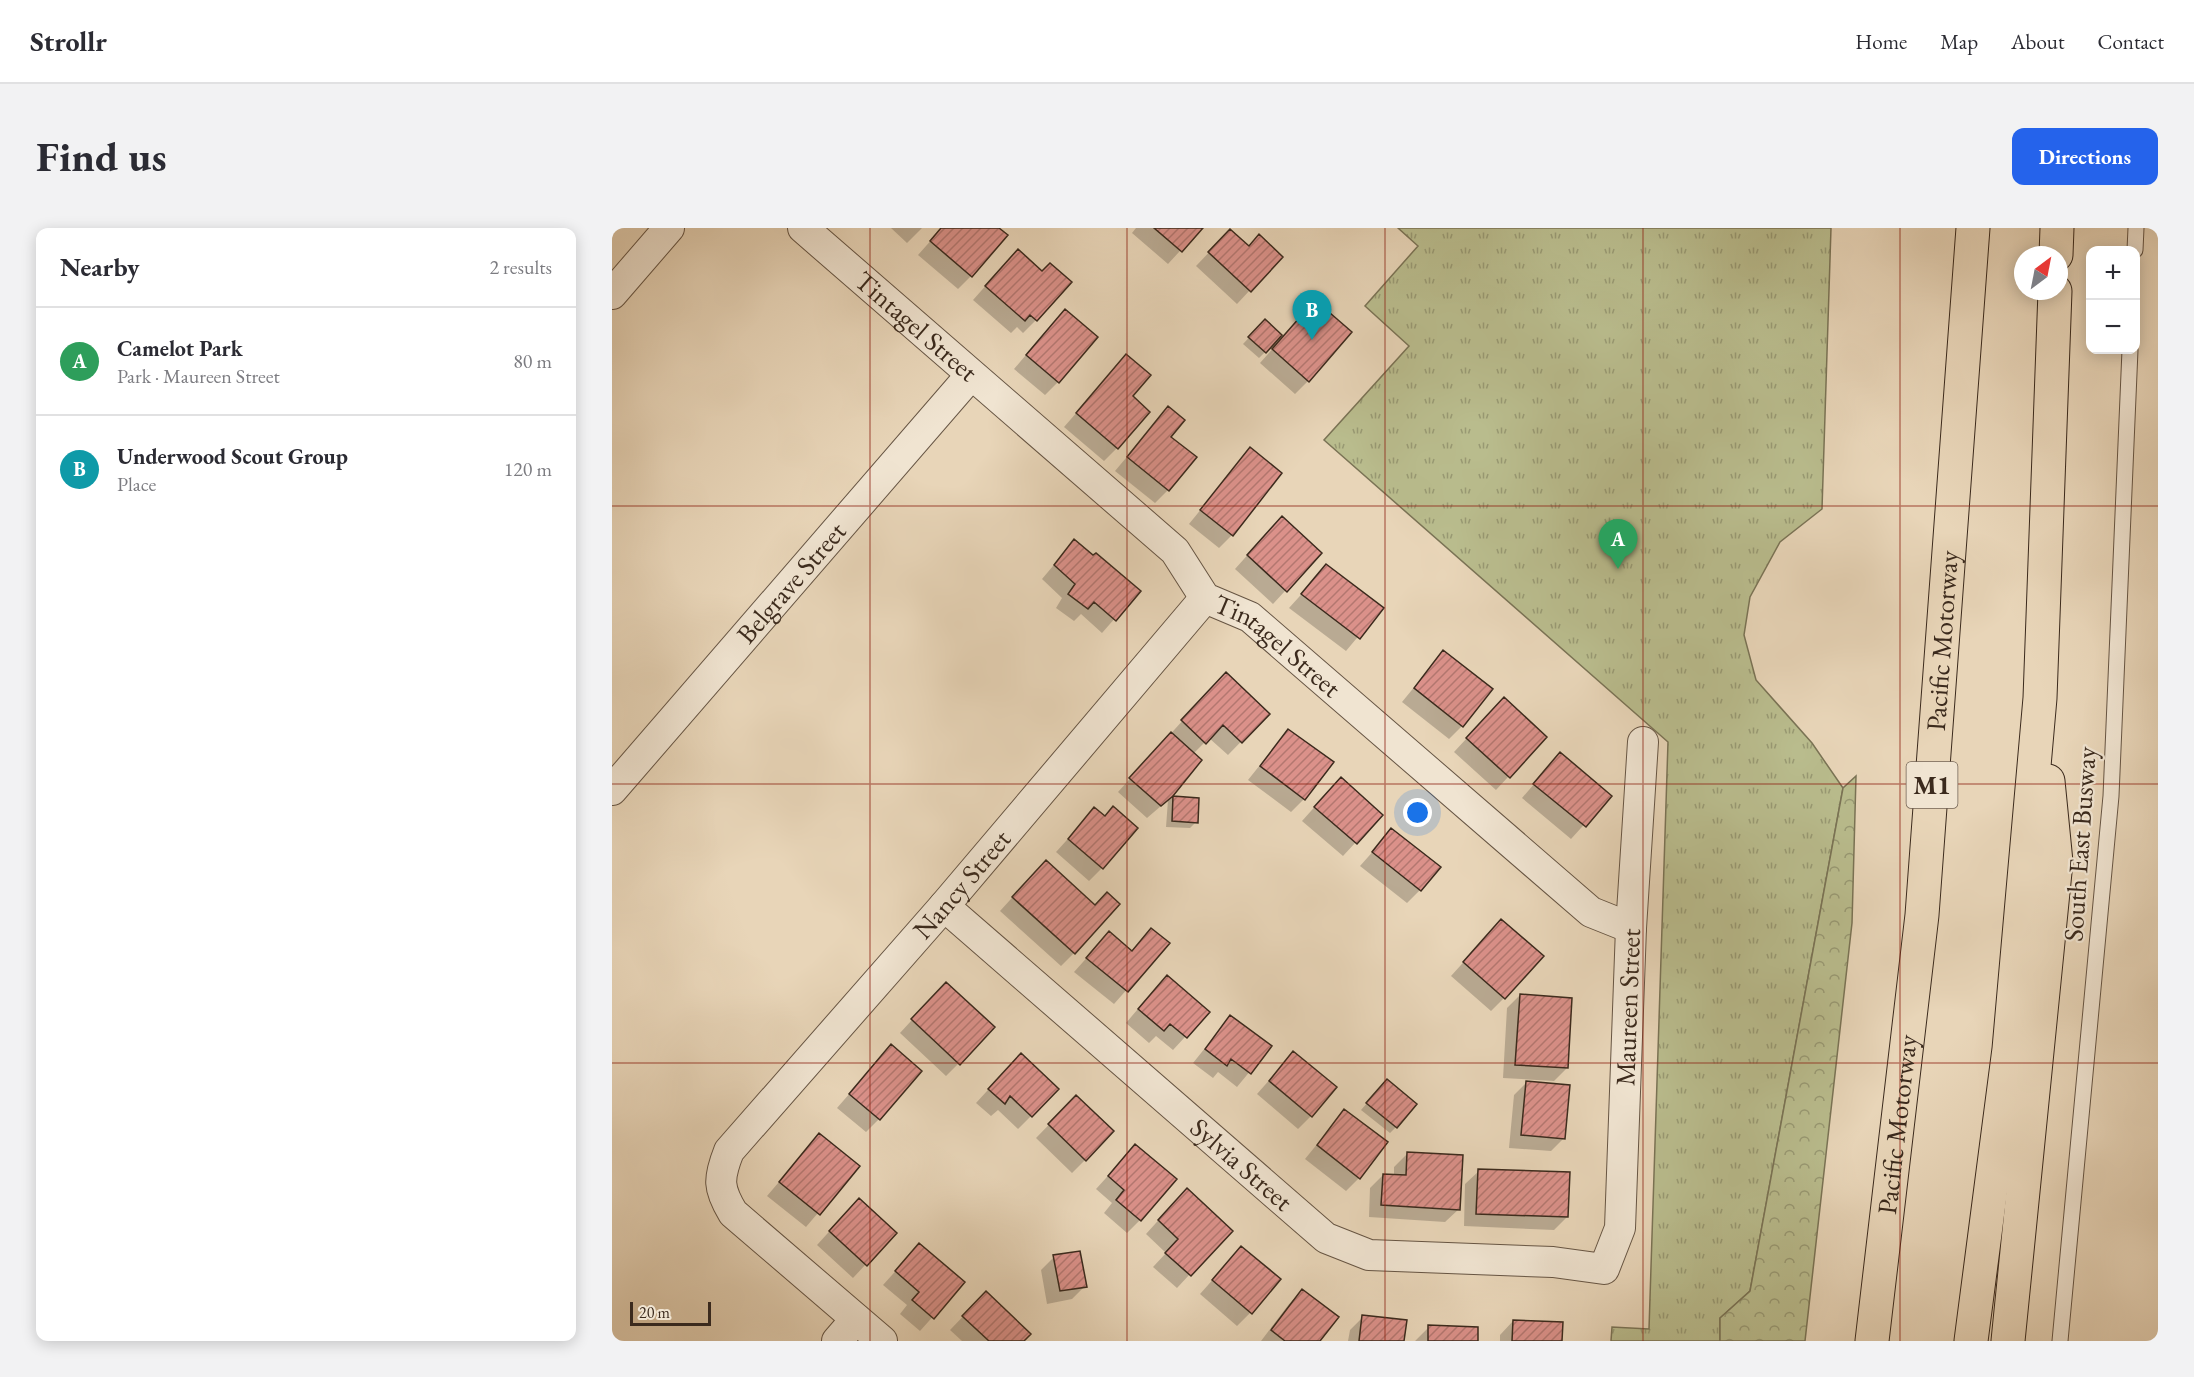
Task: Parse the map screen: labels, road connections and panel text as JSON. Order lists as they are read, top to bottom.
{
  "streets": {
    "highway": ["Pacific Motorway", "M1"],
    "street": [
      "Tintagel Street",
      "Belgrave Street",
      "Nancy Street",
      "Maureen Street",
      "Sylvia Street"
    ],
    "lane": ["South East Busway"]
  },
  "crossings": [
    ["Tintagel Street", "Belgrave Street"],
    ["Tintagel Street", "Nancy Street"],
    ["Tintagel Street", "Maureen Street"],
    ["Nancy Street", "Sylvia Street"],
    ["Maureen Street", "Sylvia Street"]
  ],
  "scale_bar": "20 m",
  "north": "top right",
  "page": {
    "header": "Strollr",
    "nav": [
      "Home",
      "Map",
      "About",
      "Contact"
    ],
    "buttons": "Directions",
    "title": "Find us",
    "heading": ["Nearby", "2 results"],
    "map_buttons": ["+", "−"],
    "pins": ["B", "A"],
    "list": [
      {
        "mark": "A",
        "name": "Camelot Park",
        "note": "Park · Maureen Street",
        "value": "80 m"
      },
      {
        "mark": "B",
        "name": "Underwood Scout Group",
        "note": "Place",
        "value": "120 m"
      }
    ],
    "scale": "20 m"
  }
}
